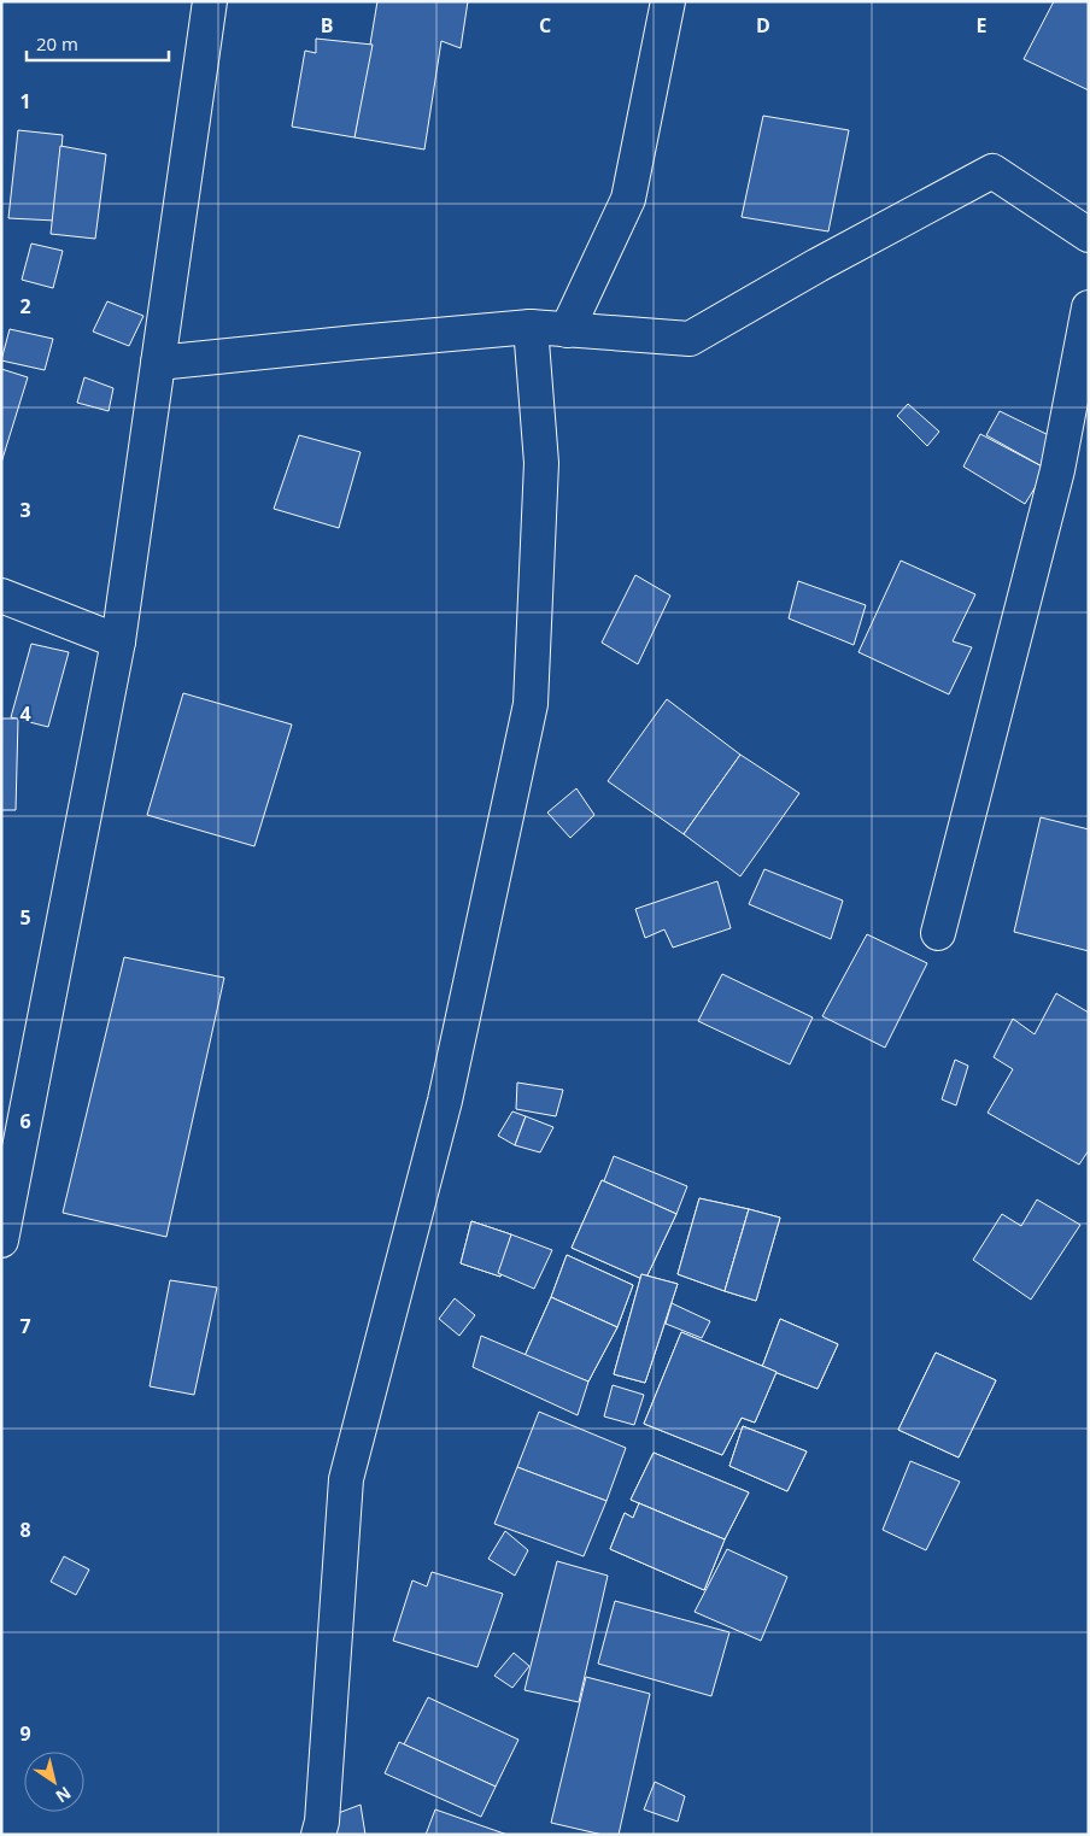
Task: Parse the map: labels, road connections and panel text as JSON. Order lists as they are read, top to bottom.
{
  "scale_bar": "20 m",
  "north": "bottom right",
  "grid": {
    "columns": [
      "B",
      "C",
      "D",
      "E"
    ],
    "rows": [
      "1",
      "2",
      "3",
      "4",
      "5",
      "6",
      "7",
      "8",
      "9"
    ]
  }
}
